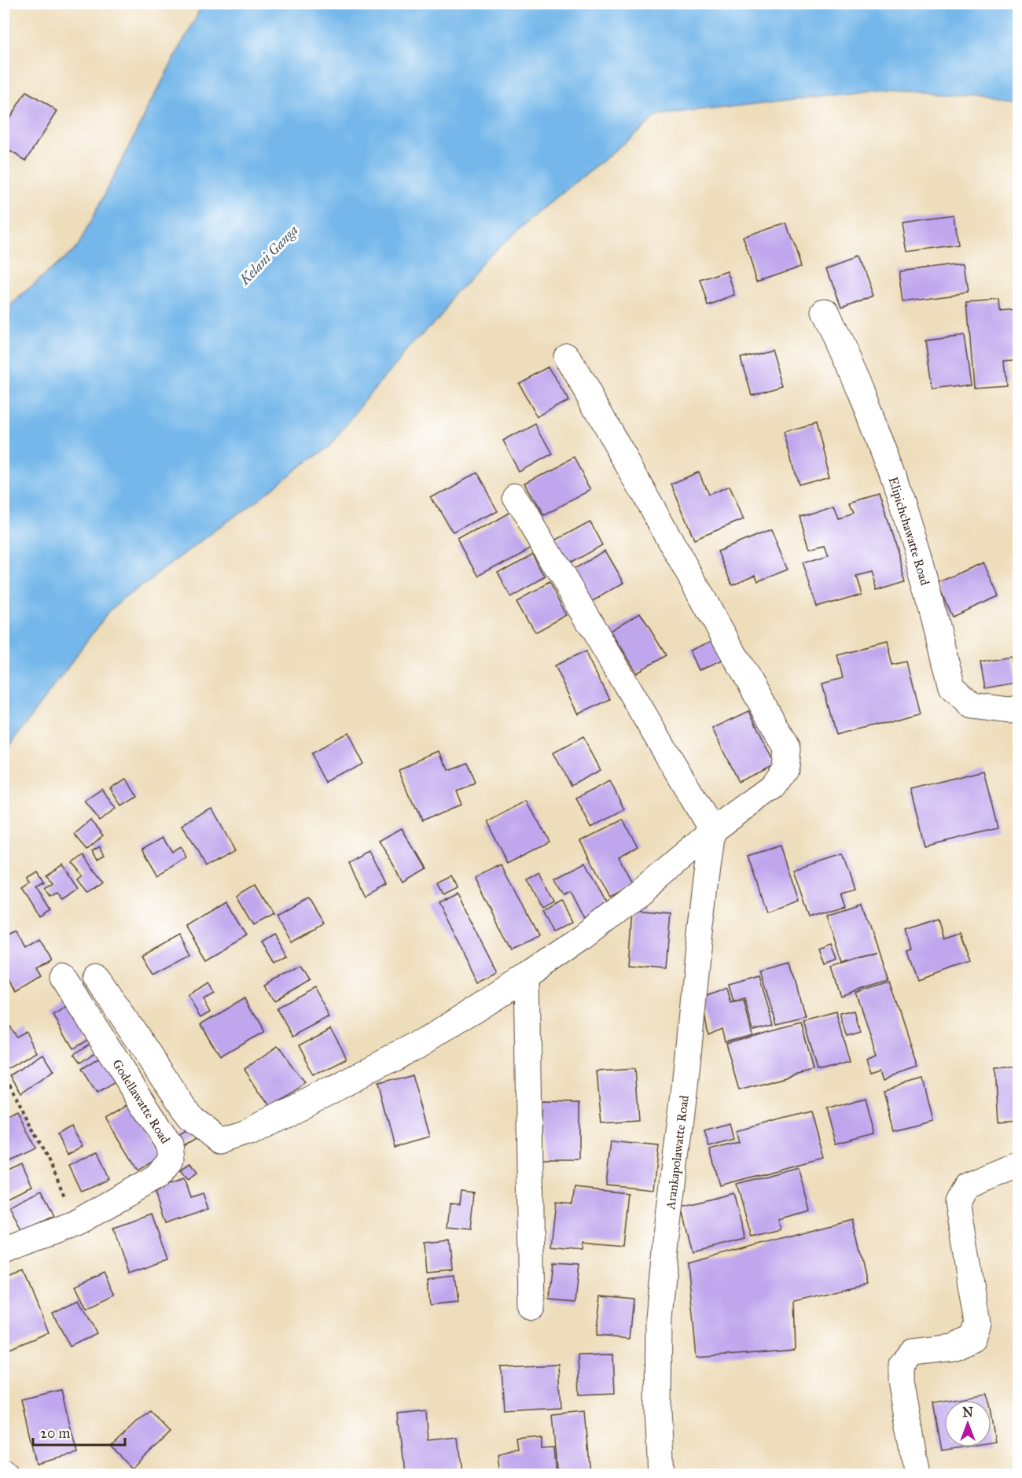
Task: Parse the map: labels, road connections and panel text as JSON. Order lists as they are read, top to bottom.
{
  "streets": {
    "street": ["Elipichchawatte Road", "Godellawatte Road", "Arankapolawatte Road"]
  },
  "water": ["Kelani Ganga"],
  "scale_bar": "20 m",
  "north": "top"
}
